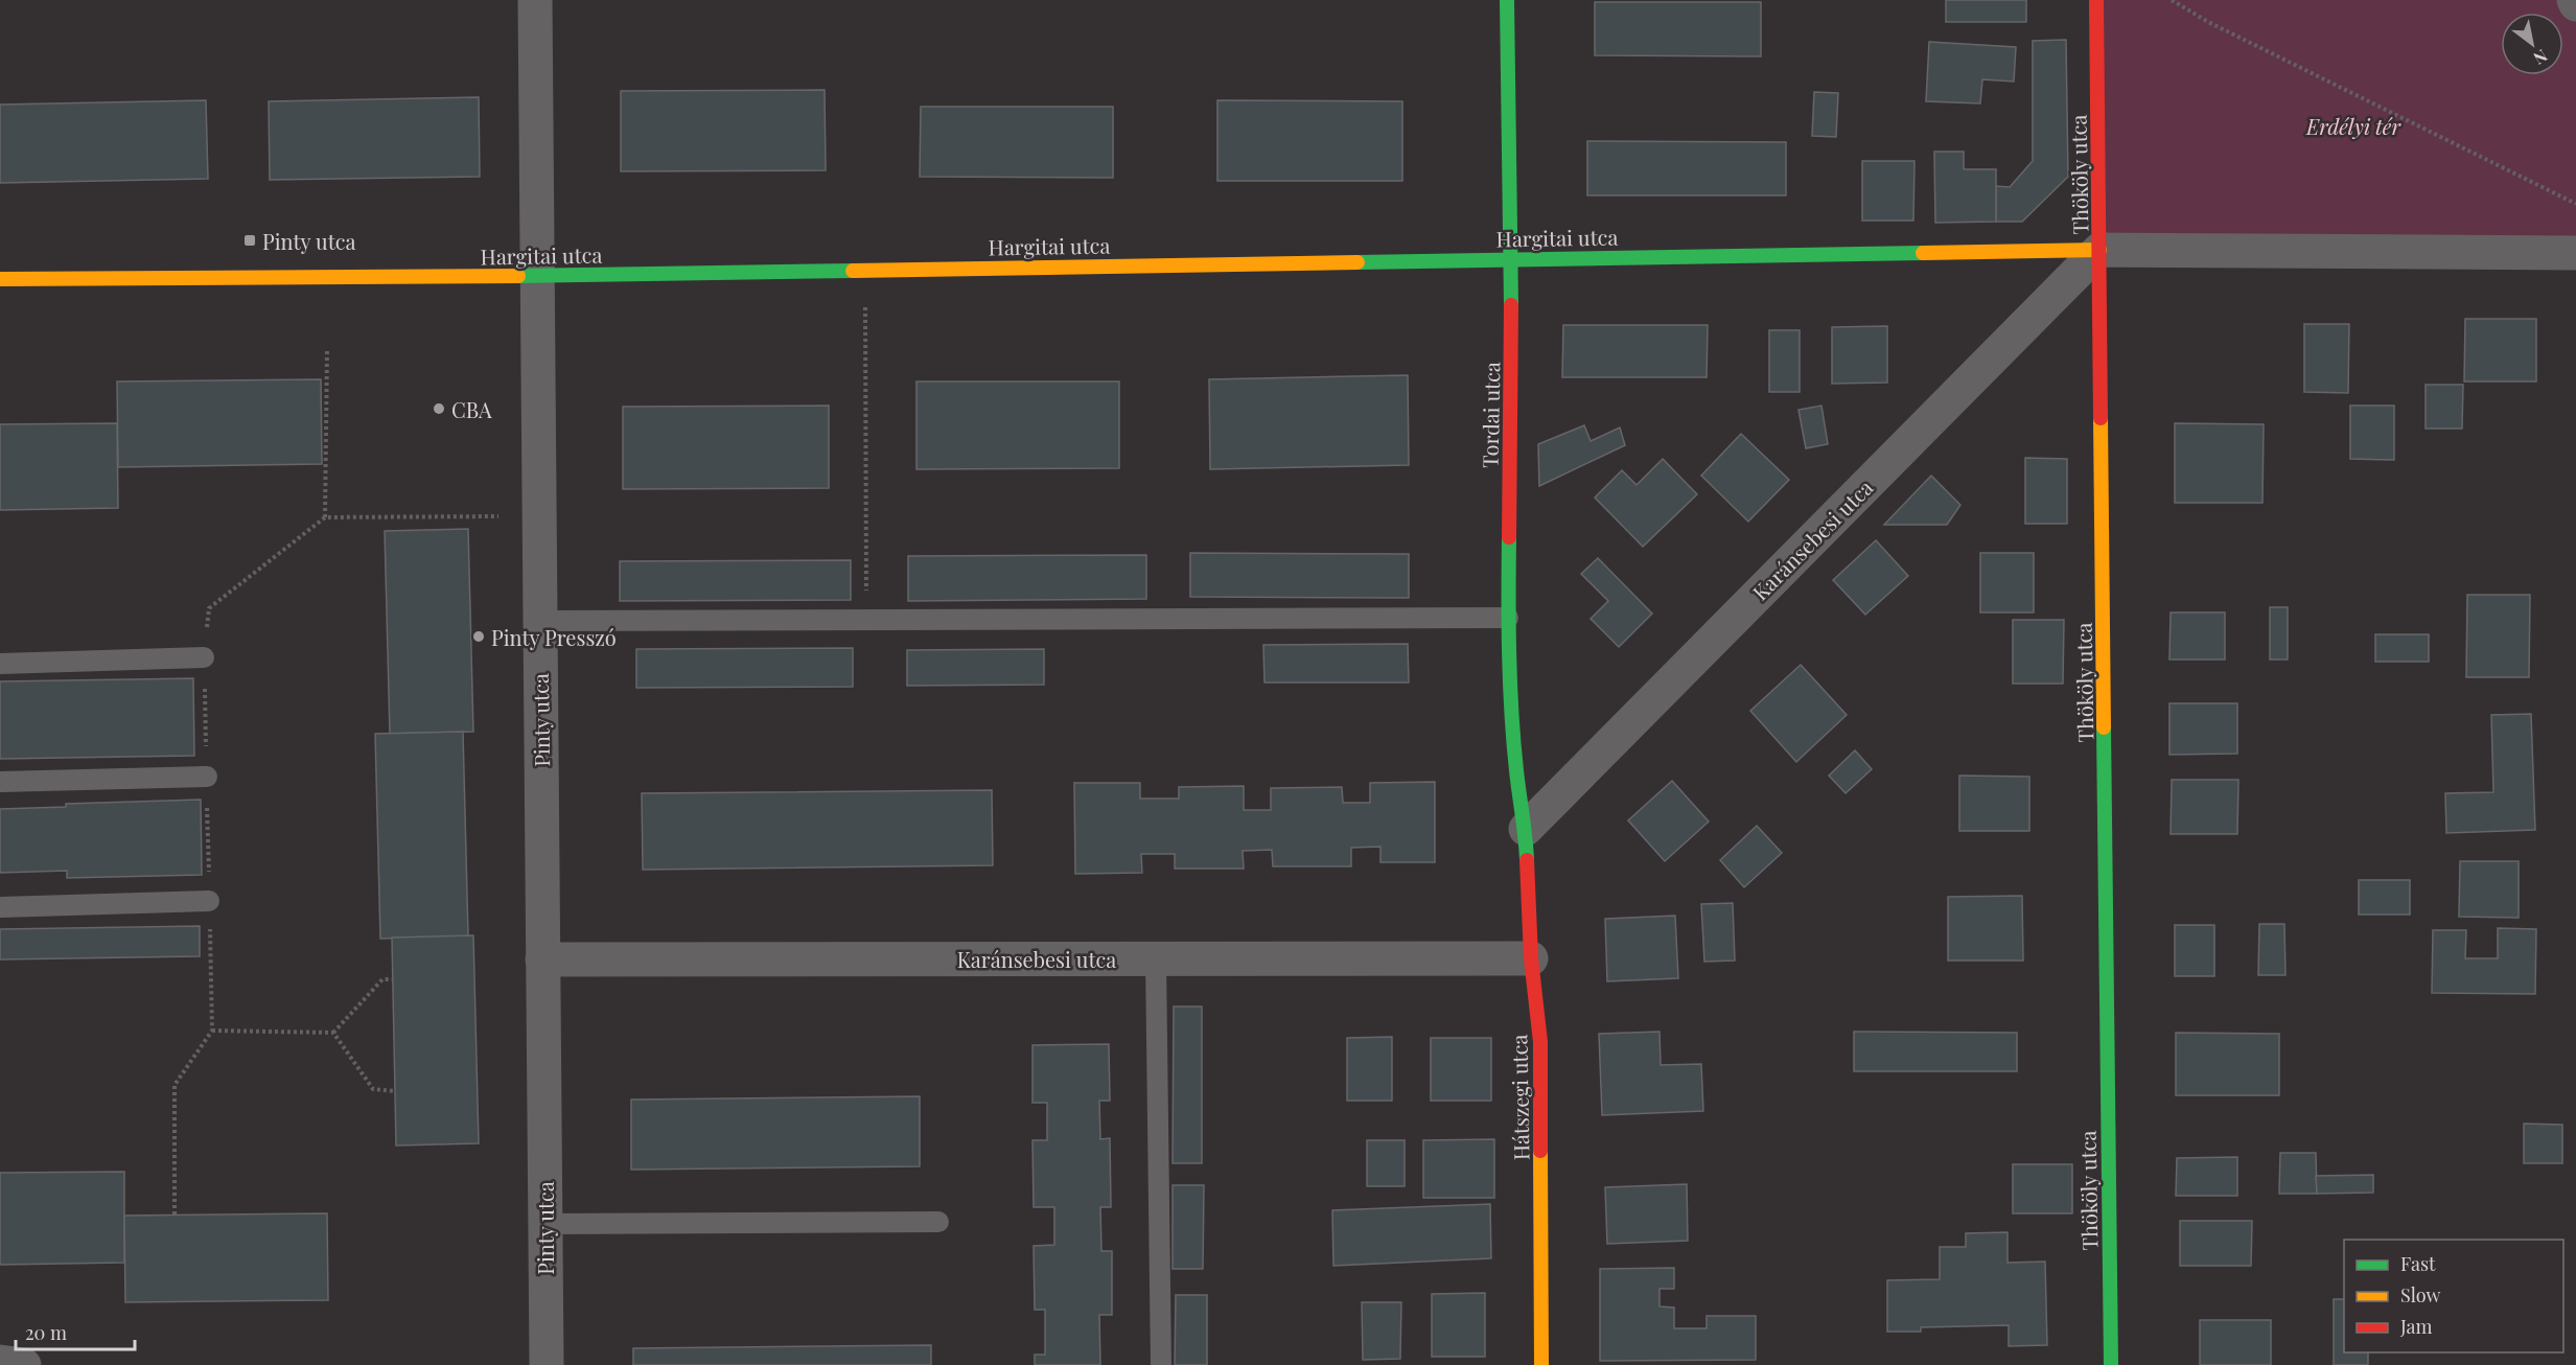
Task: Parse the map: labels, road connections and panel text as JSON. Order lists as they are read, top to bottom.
{
  "streets": {
    "street": [
      "Thököly utca",
      "Hargitai utca",
      "Tordai utca",
      "Karánsebesi utca",
      "Pinty utca",
      "Hátszegi utca"
    ]
  },
  "crossings": [
    ["Thököly utca", "Hargitai utca"],
    ["Thököly utca", "Karánsebesi utca"],
    ["Hargitai utca", "Tordai utca"],
    ["Hargitai utca", "Karánsebesi utca"],
    ["Hargitai utca", "Pinty utca"],
    ["Tordai utca", "Karánsebesi utca"],
    ["Tordai utca", "Hátszegi utca"],
    ["Karánsebesi utca", "Pinty utca"],
    ["Karánsebesi utca", "Hátszegi utca"]
  ],
  "parks": ["Erdélyi tér"],
  "places": {
    "transit": ["Pinty utca"],
    "other": ["CBA", "Pinty Presszó"]
  },
  "legend": ["Fast", "Slow", "Jam"],
  "scale_bar": "20 m",
  "north": "bottom right"
}
